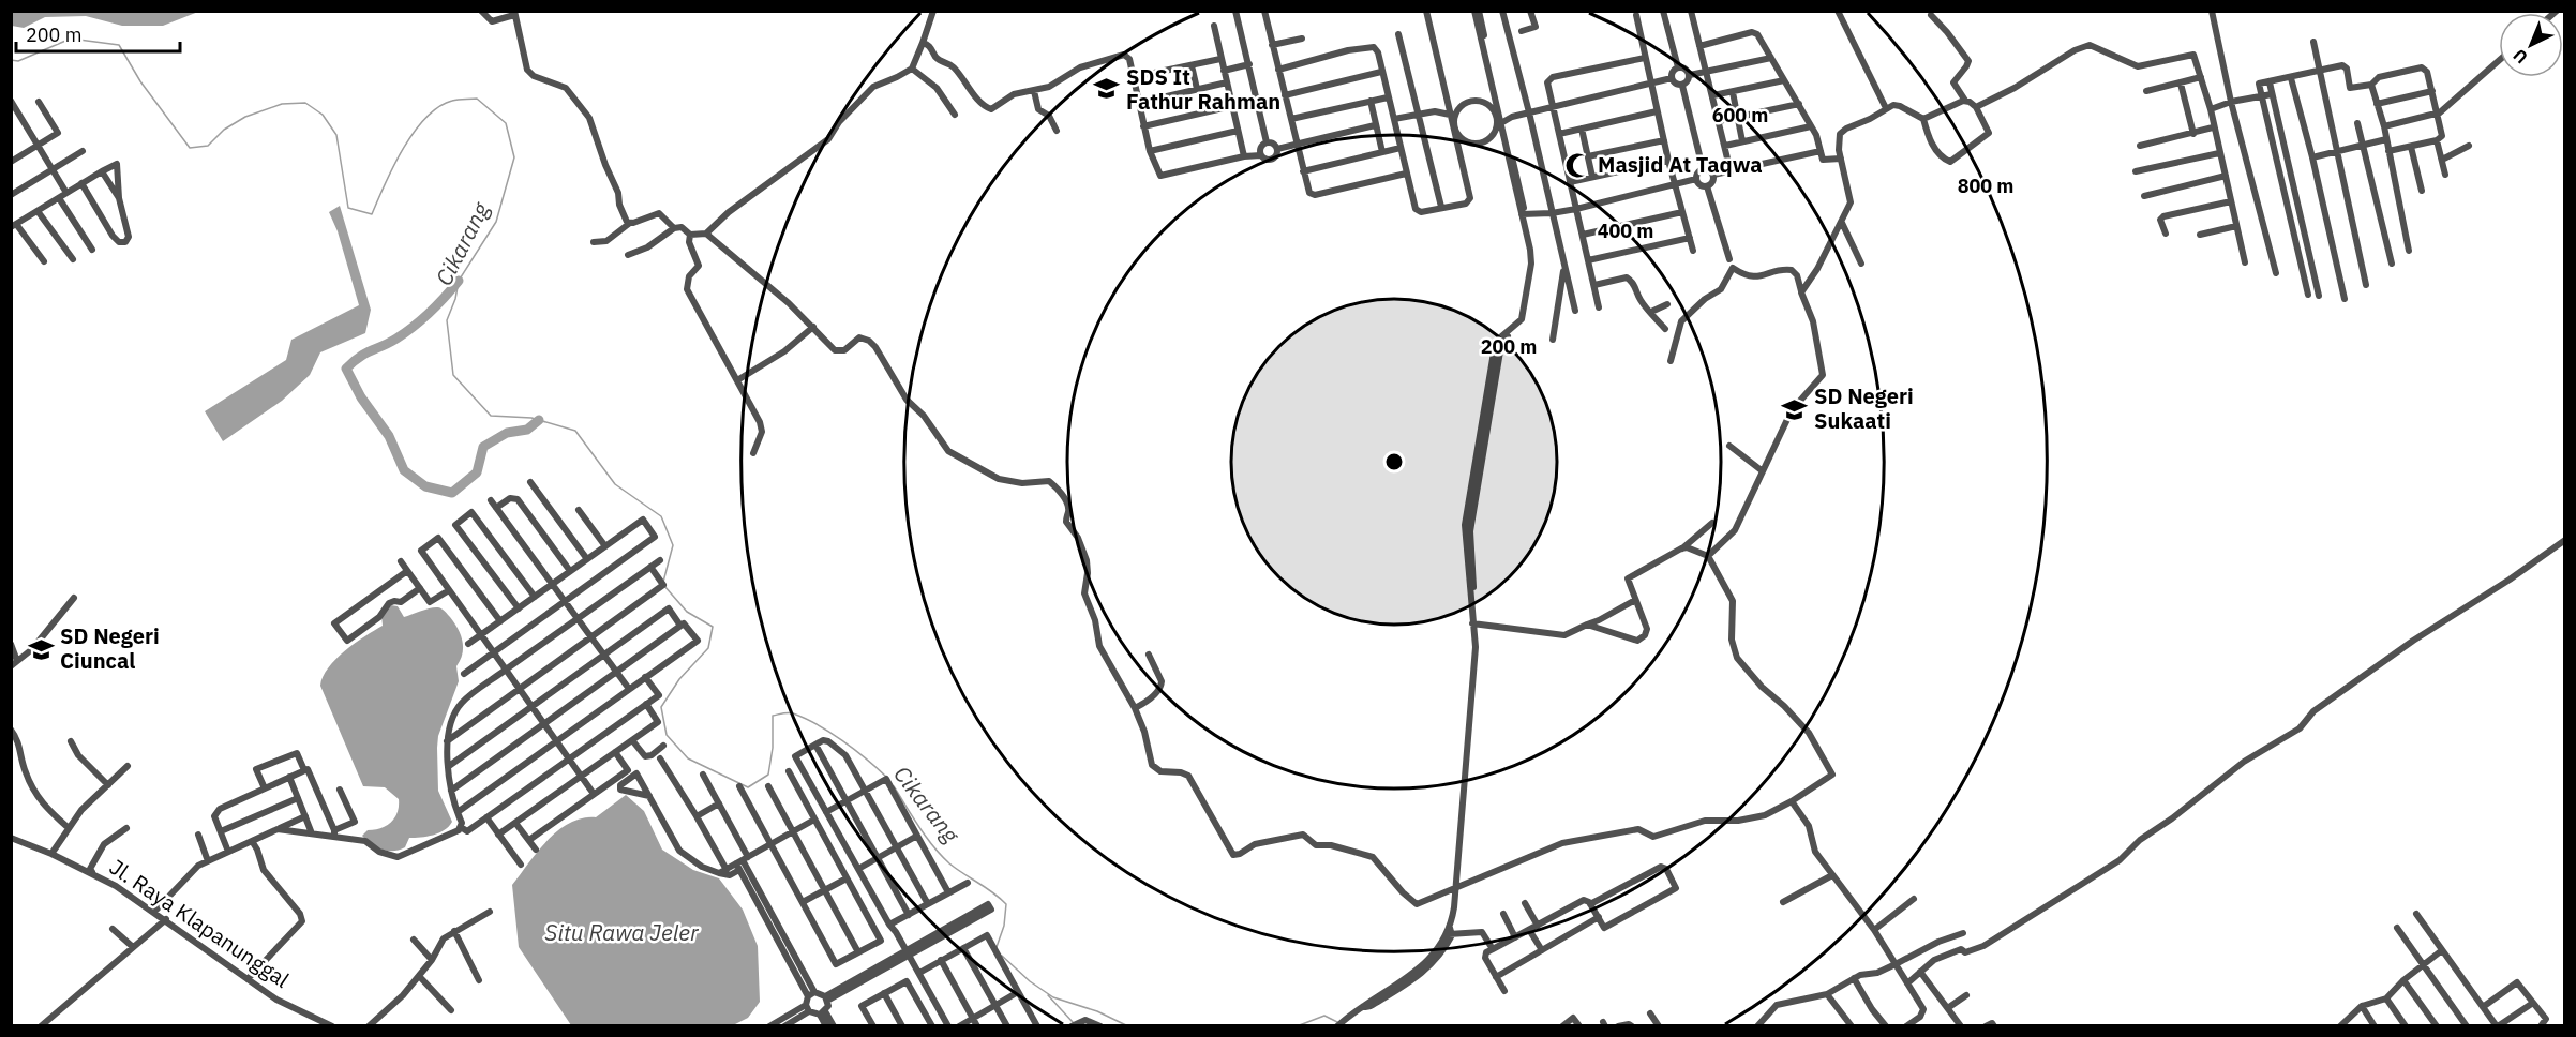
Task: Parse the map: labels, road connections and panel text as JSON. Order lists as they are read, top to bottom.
{
  "streets": {
    "street": ["Jl. Raya Klapanunggal"]
  },
  "water": ["Cikarang", "Situ Rawa Jeler"],
  "places": {
    "school or university": ["SDS It Fathur Rahman", "SD Negeri Sukaati", "SD Negeri Ciuncal"],
    "mosque": ["Masjid At Taqwa"]
  },
  "scale_bar": "200 m",
  "north": "bottom left",
  "rings": [
    "600 m",
    "800 m",
    "400 m",
    "200 m"
  ]
}
